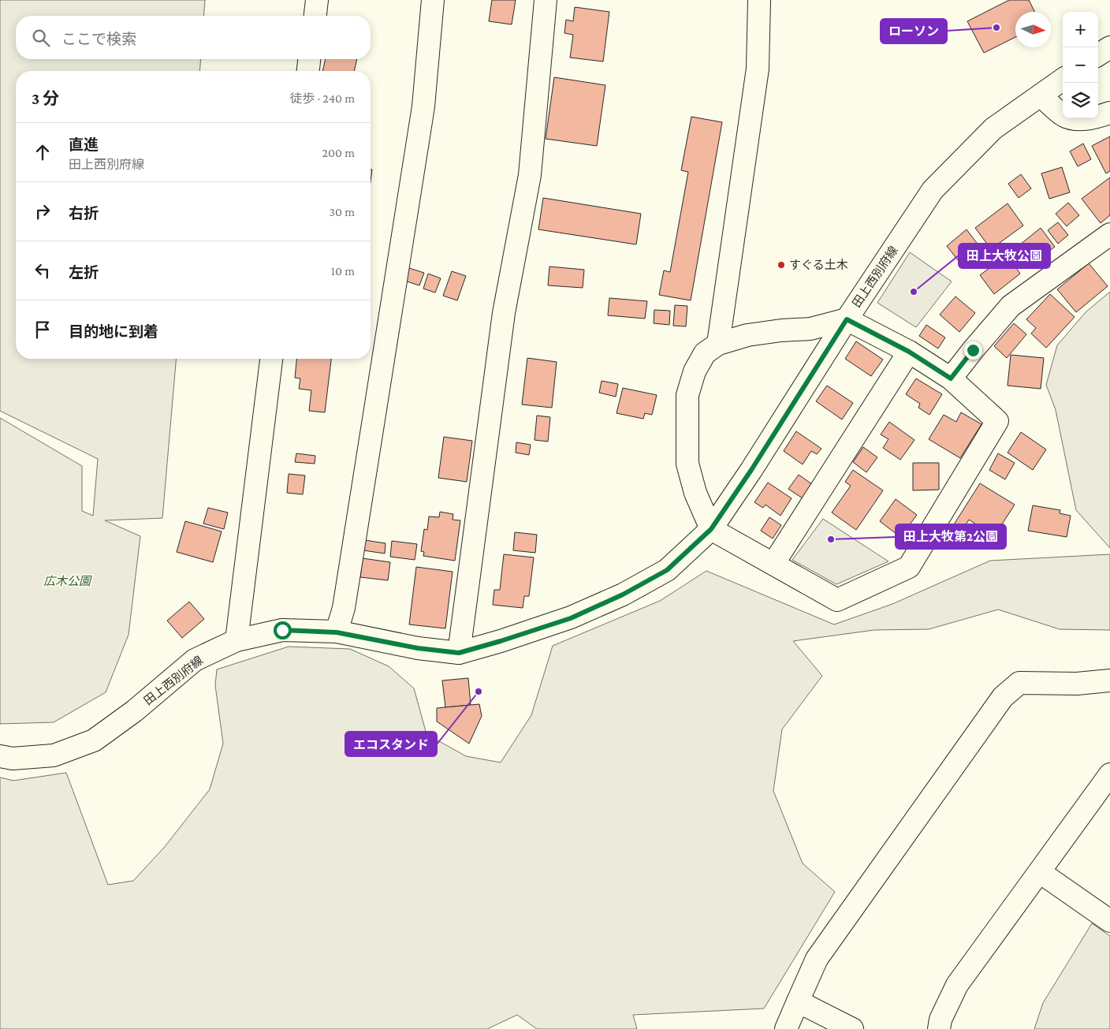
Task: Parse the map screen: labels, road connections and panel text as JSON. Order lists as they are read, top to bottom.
{
  "streets": {
    "street": ["田上西別府線"]
  },
  "parks": ["広木公園"],
  "places": [
    "ローソン",
    "すぐる土木",
    "田上大牧公園",
    "田上大牧第2公園",
    "エコスタンド"
  ],
  "north": "right",
  "page": {
    "map_buttons": ["+", "−"],
    "search": "ここで検索",
    "heading": ["3 分", "徒歩 · 240 m"],
    "list": [
      ["直進", "田上西別府線", "200 m"],
      ["右折", "30 m"],
      ["左折", "10 m"],
      "目的地に到着"
    ]
  }
}
